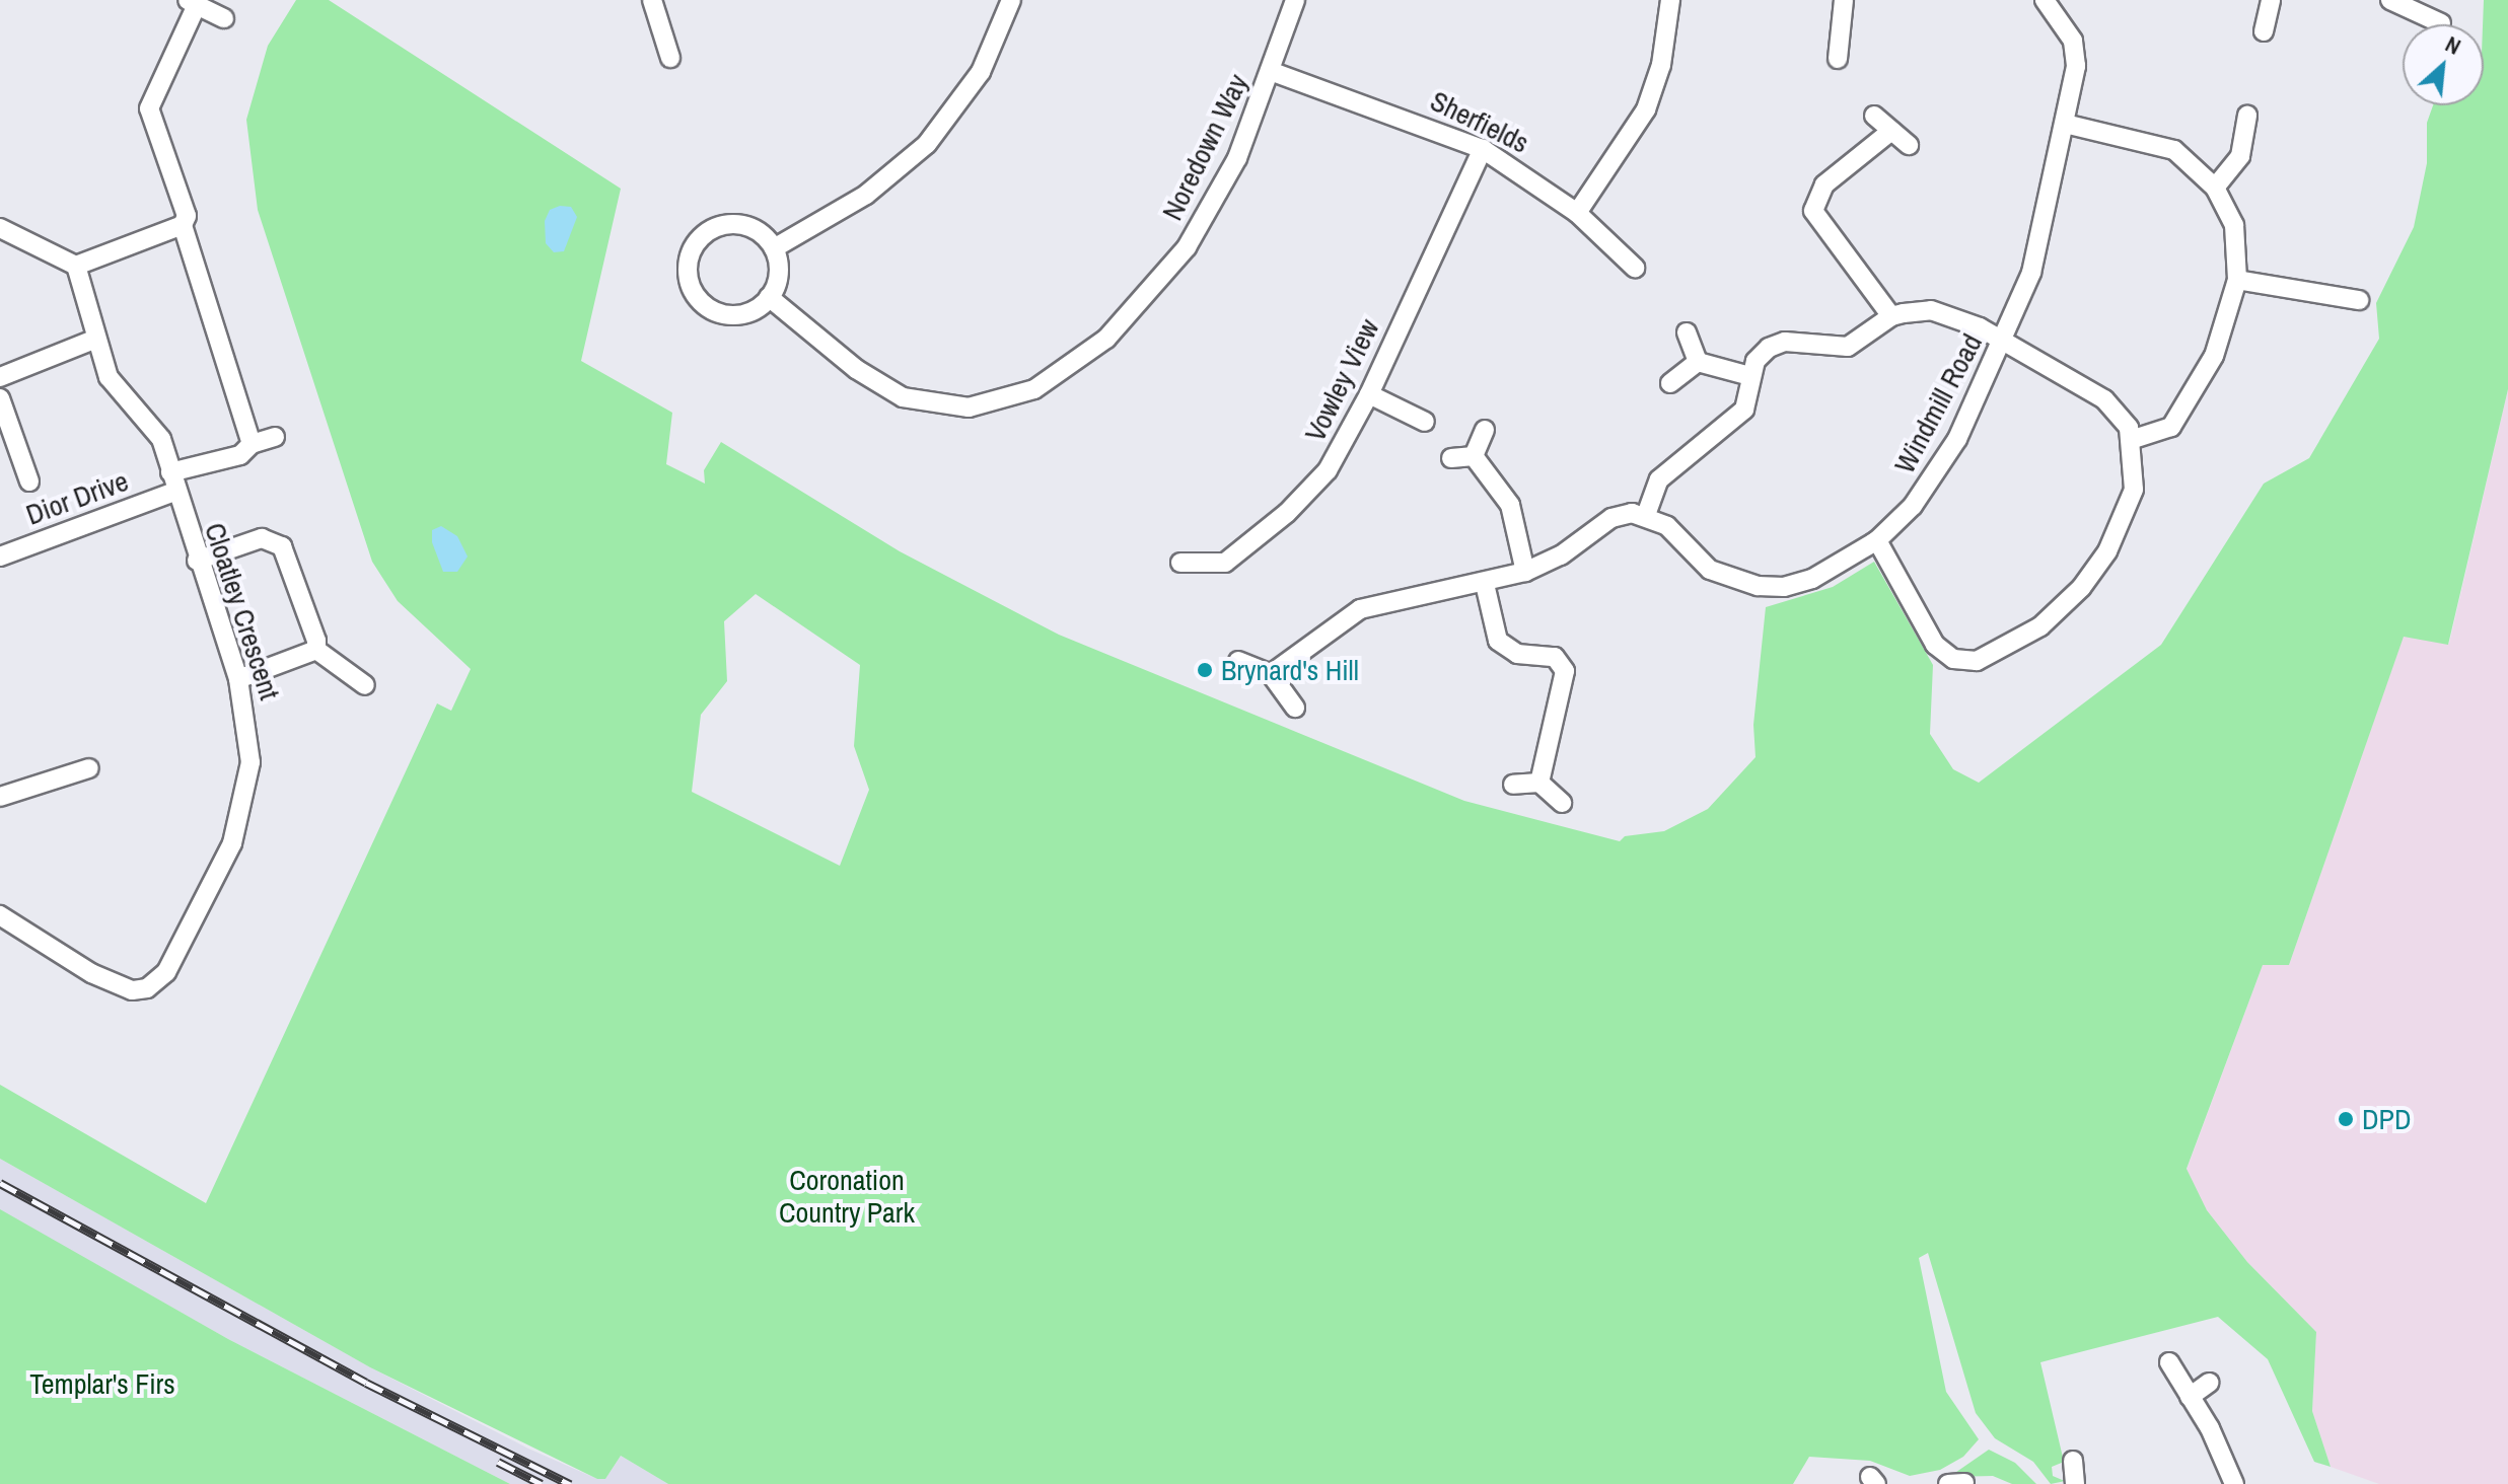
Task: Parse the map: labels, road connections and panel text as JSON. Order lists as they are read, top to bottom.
{
  "streets": {
    "street": [
      "Sherfields",
      "Noredown Way",
      "Vowley View",
      "Windmill Road",
      "Dior Drive",
      "Cloatley Crescent"
    ]
  },
  "crossings": [
    ["Sherfields", "Noredown Way"],
    ["Sherfields", "Vowley View"],
    ["Dior Drive", "Cloatley Crescent"]
  ],
  "parks": ["Coronation Country Park", "Templar's Firs"],
  "places": ["Brynard's Hill", "DPD"],
  "north": "top right"
}
